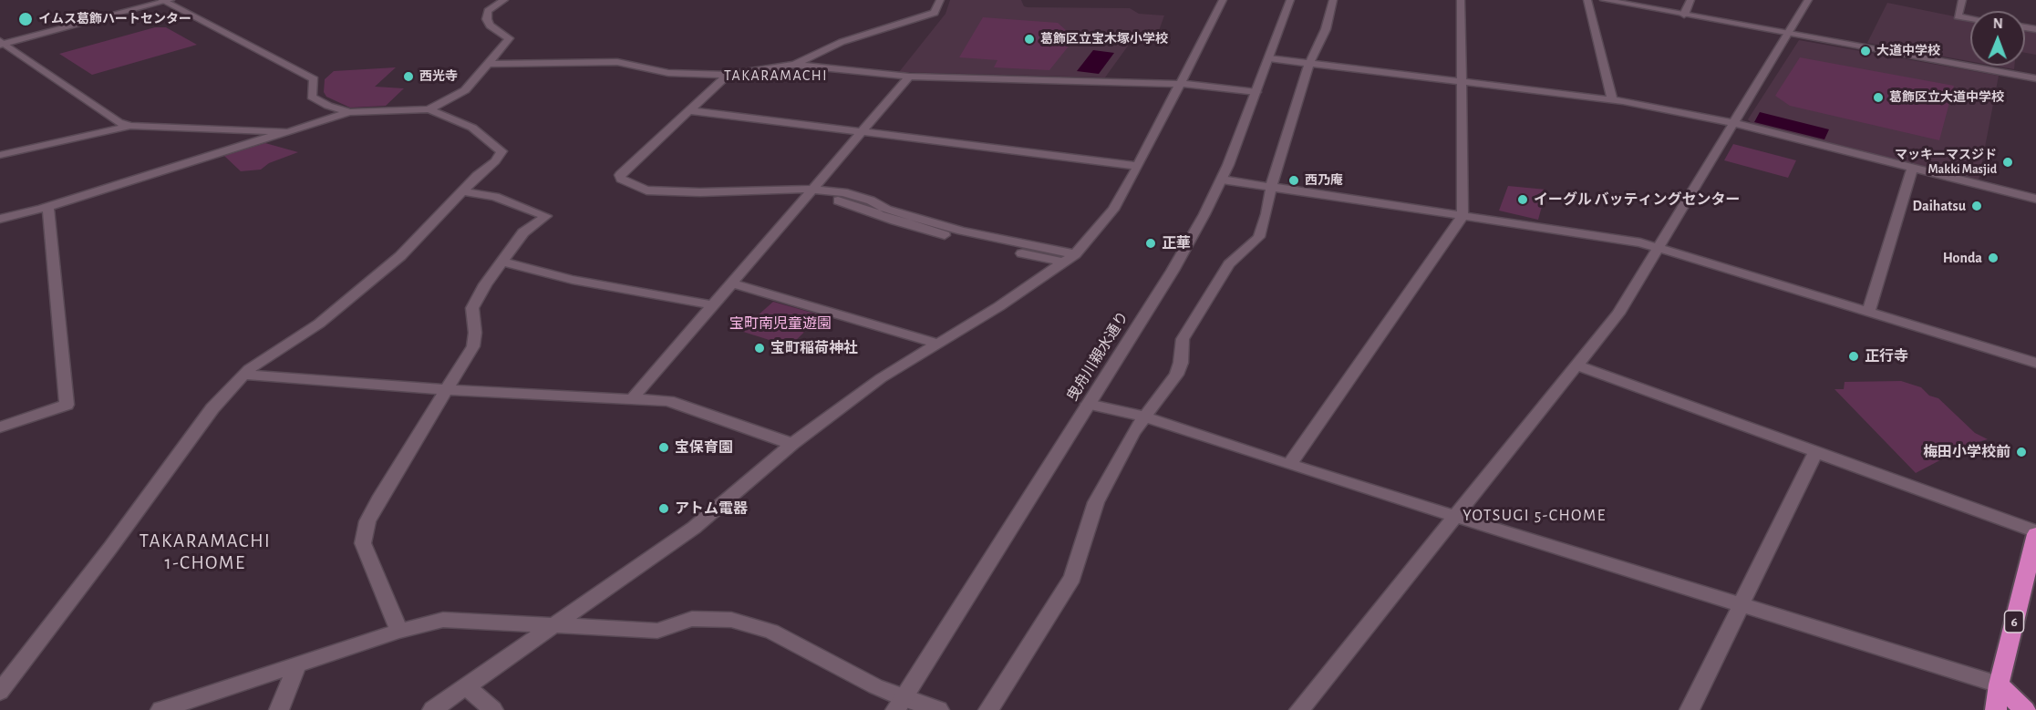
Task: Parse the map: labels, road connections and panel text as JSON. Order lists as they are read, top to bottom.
{
  "streets": {
    "highway": ["6"],
    "street": ["曳舟川親水通り"]
  },
  "districts": ["TAKARAMACHI", "YOTSUGI 5-CHOME", "TAKARAMACHI 1-CHOME"],
  "parks": ["宝町南児童遊園"],
  "places": [
    "イムス葛飾ハートセンター",
    "葛飾区立宝木塚小学校",
    "大道中学校",
    "西光寺",
    "葛飾区立大道中学校",
    "マッキーマスジド Makki Masjid",
    "西乃庵",
    "イーグル バッティングセンター",
    "Daihatsu",
    "正華",
    "Honda",
    "宝町稲荷神社",
    "正行寺",
    "宝保育園",
    "梅田小学校前",
    "アトム電器"
  ],
  "north": "top"
}
